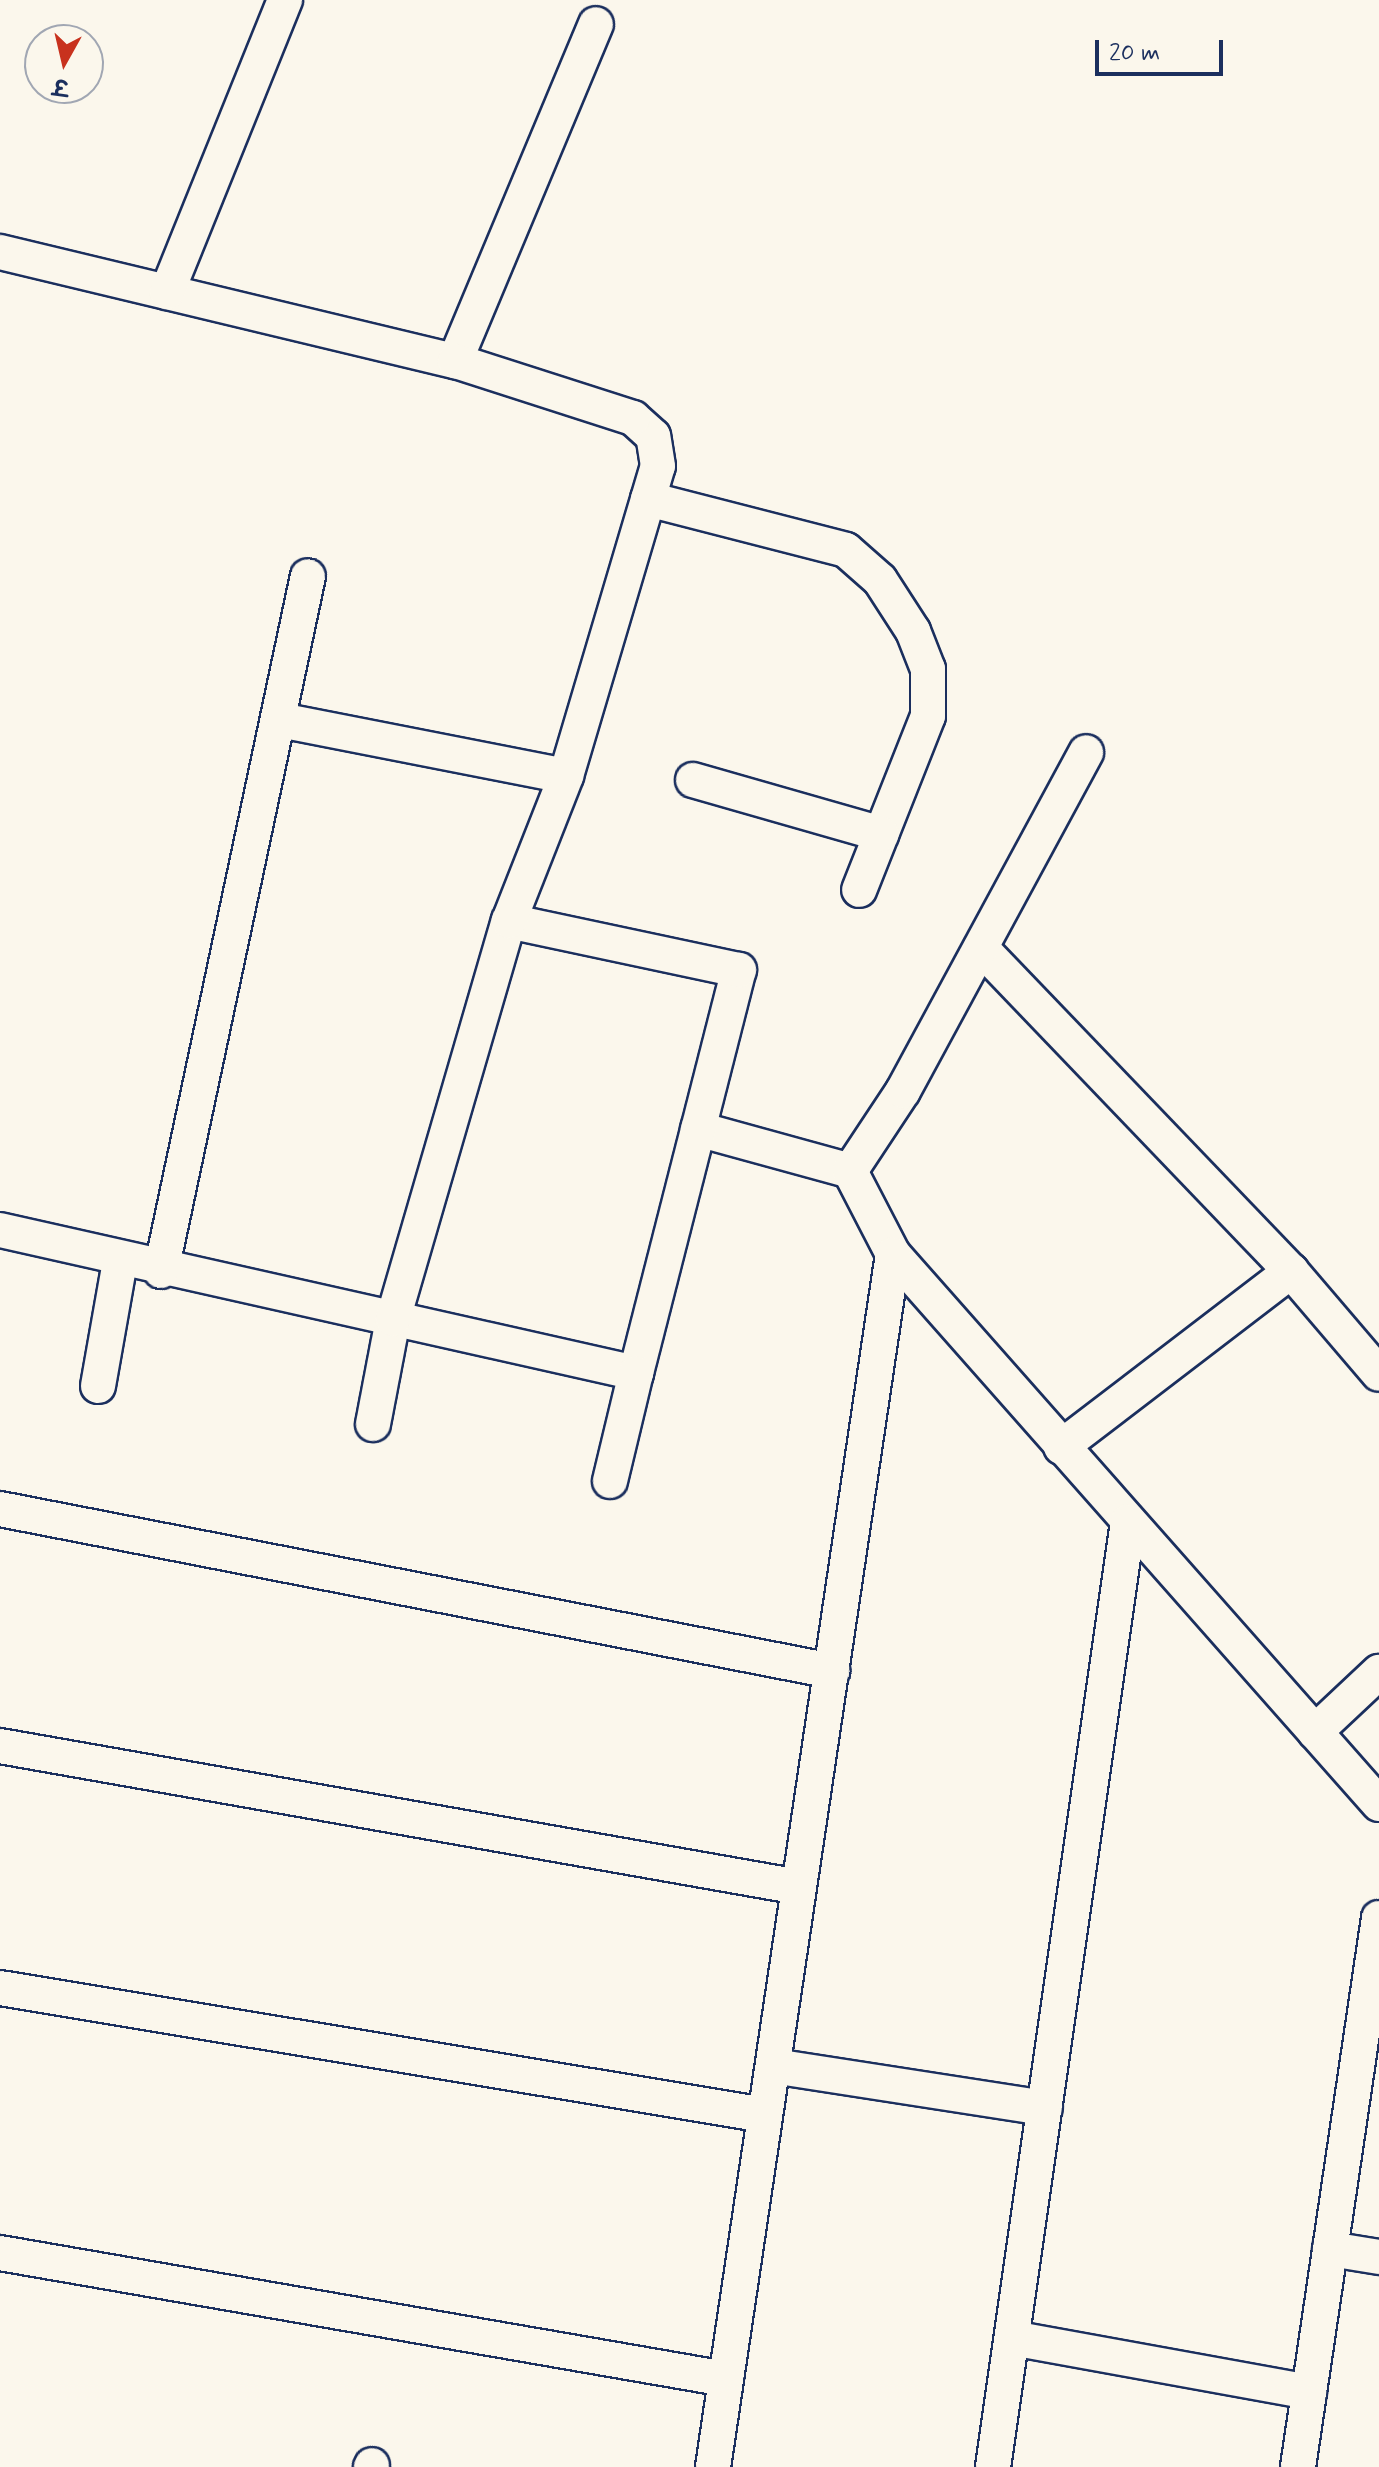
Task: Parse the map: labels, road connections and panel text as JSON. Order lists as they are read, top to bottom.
{
  "scale_bar": "20 m",
  "north": "bottom"
}
